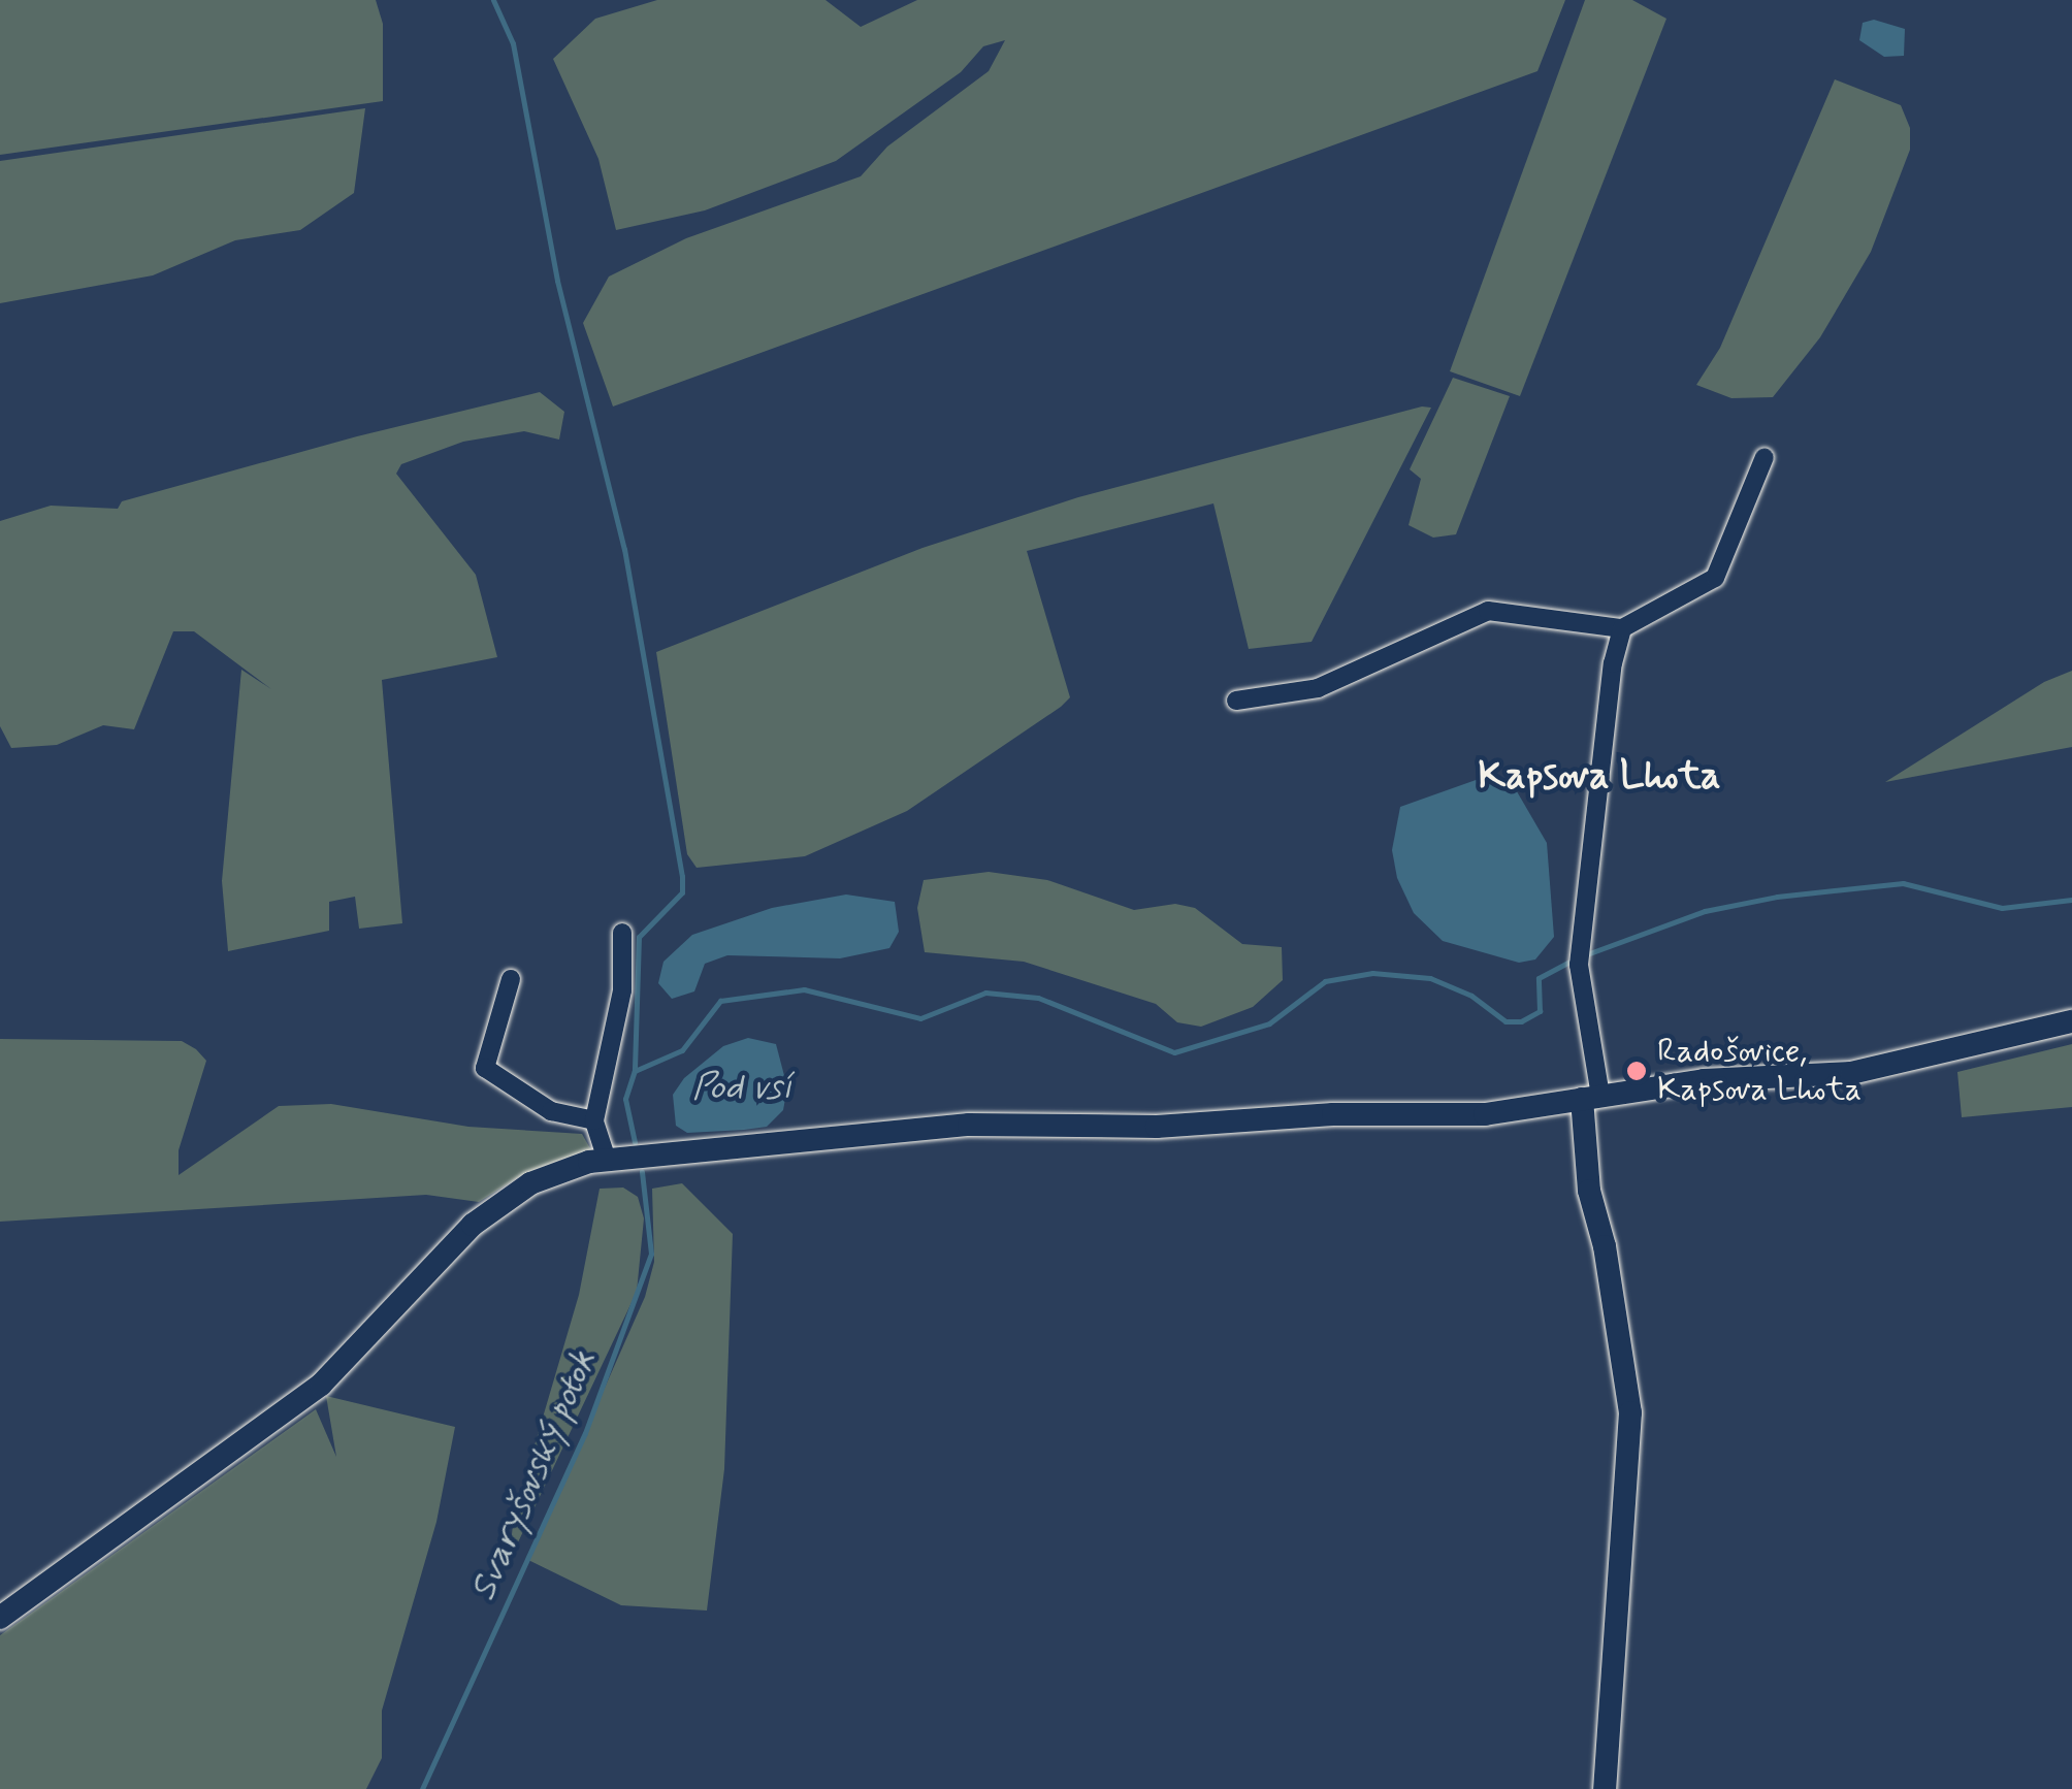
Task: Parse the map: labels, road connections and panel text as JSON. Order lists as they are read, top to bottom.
{
  "districts": ["Kapsova Lhota"],
  "water": ["Pod vsí", "Svaryšovský potok"],
  "places": ["Radošovice, Kapsova Lhota"]
}
